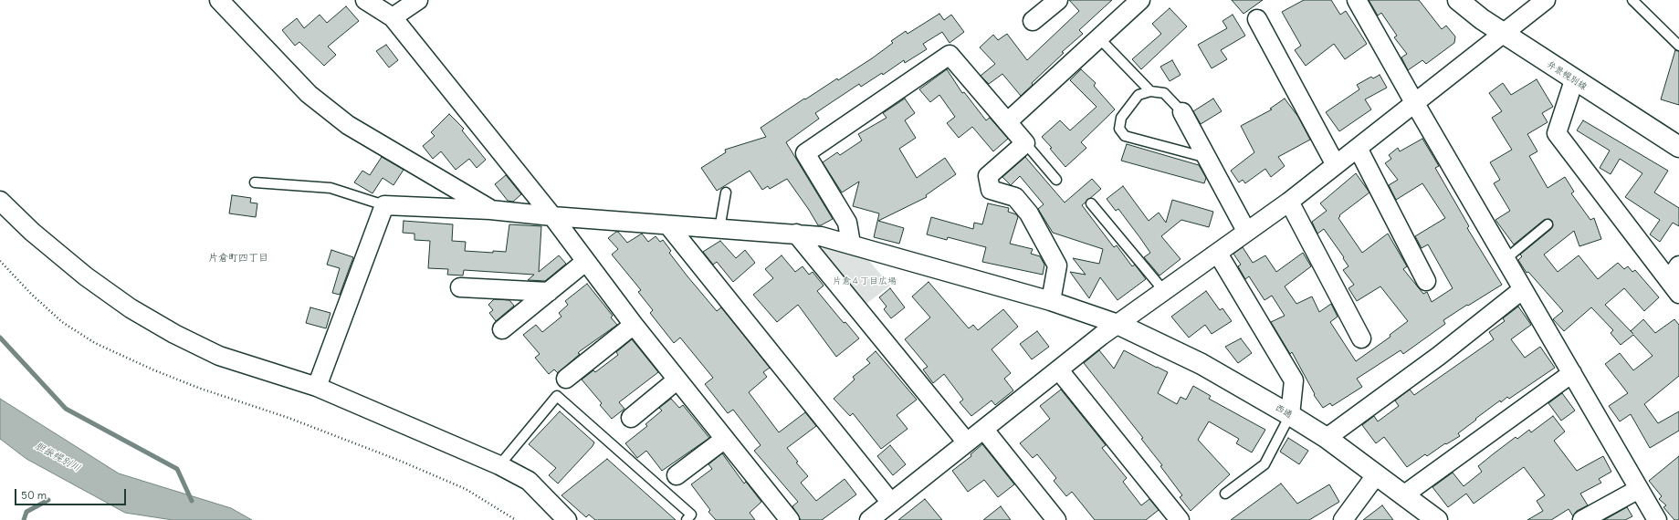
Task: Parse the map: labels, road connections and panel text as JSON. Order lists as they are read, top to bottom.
{
  "streets": {
    "street": ["弁景幌別線", "西通"]
  },
  "districts": ["片倉町四丁目"],
  "water": ["胆振幌別川"],
  "parks": ["片倉４丁目広場"],
  "scale_bar": "50 m"
}
